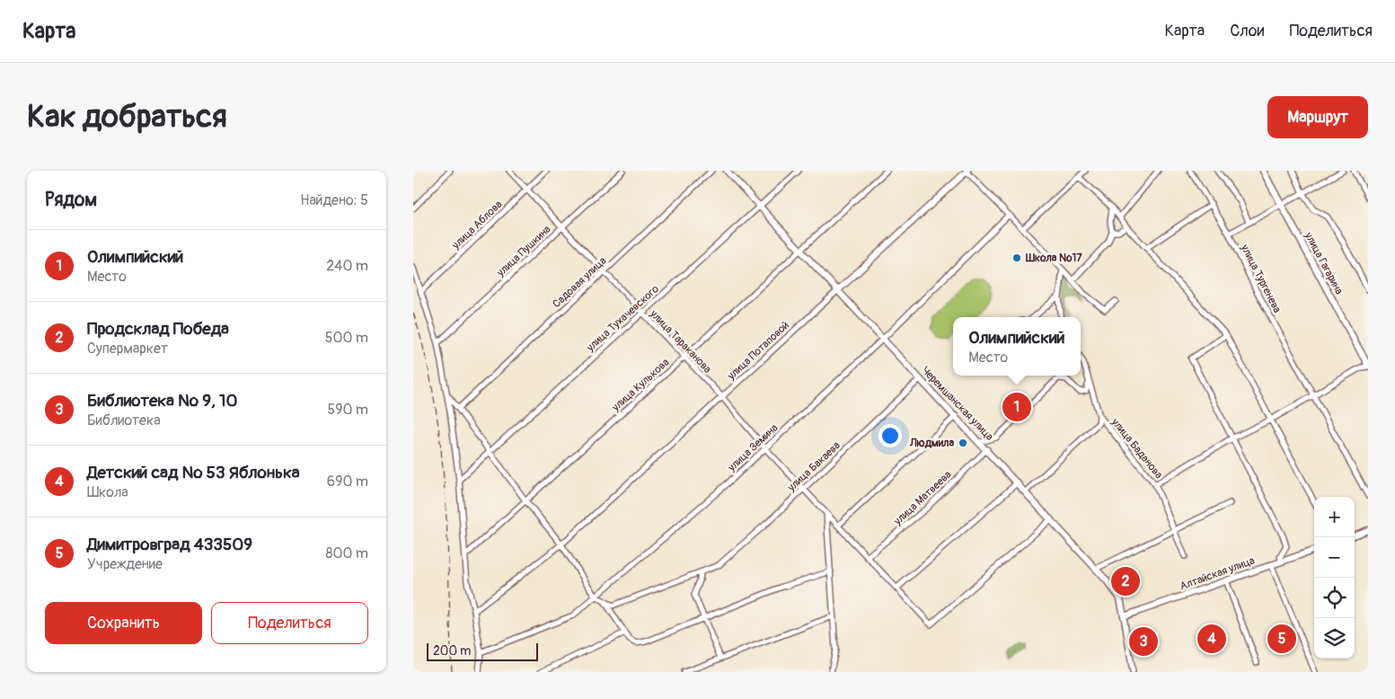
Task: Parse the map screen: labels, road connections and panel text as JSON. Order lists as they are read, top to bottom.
{
  "streets": {
    "main road": [
      "улица Гагарина",
      "улица Потаповой",
      "Черемшанская улица",
      "Алтайская улица"
    ],
    "street": [
      "улица Аблова",
      "улица Пушкина",
      "улица Тургенева",
      "Садовая улица",
      "улица Тухачевского",
      "улица Тараканова",
      "улица Кулькова",
      "улица Земина",
      "улица Баданова",
      "улица Бакаева",
      "улица Матвеева"
    ]
  },
  "crossings": [
    ["улица Аблова", "улица Тараканова"],
    ["улица Пушкина", "улица Тараканова"],
    ["Садовая улица", "улица Тараканова"],
    ["улица Тухачевского", "улица Тараканова"],
    ["улица Тухачевского", "Черемшанская улица"],
    ["улица Тараканова", "улица Потаповой"],
    ["улица Тараканова", "улица Кулькова"],
    ["улица Тараканова", "Черемшанская улица"],
    ["улица Тараканова", "улица Земина"],
    ["улица Тараканова", "улица Бакаева"],
    ["улица Тараканова", "улица Матвеева"],
    ["улица Потаповой", "Черемшанская улица"],
    ["улица Кулькова", "Черемшанская улица"],
    ["Черемшанская улица", "улица Земина"],
    ["Черемшанская улица", "улица Бакаева"],
    ["Черемшанская улица", "улица Матвеева"],
    ["Черемшанская улица", "Алтайская улица"]
  ],
  "places": ["Школа №17", "Людмила"],
  "scale_bar": "200 m",
  "page": {
    "header": "Карта",
    "nav": ["Карта", "Слои", "Поделиться"],
    "buttons": [
      "Маршрут",
      ["Сохранить", "Поделиться"]
    ],
    "title": "Как добраться",
    "heading": ["Рядом", "Найдено: 5"],
    "list": [
      {
        "mark": "1",
        "name": "Олимпийский",
        "note": "Место",
        "value": "240 m"
      },
      {
        "mark": "2",
        "name": "Продсклад Победа",
        "note": "Супермаркет",
        "value": "500 m"
      },
      {
        "mark": "3",
        "name": "Библиотека № 9, 10",
        "note": "Библиотека",
        "value": "590 m"
      },
      {
        "mark": "4",
        "name": "Детский сад № 53 Яблонька",
        "note": "Школа",
        "value": "690 m"
      },
      {
        "mark": "5",
        "name": "Димитровград 433509",
        "note": "Учреждение",
        "value": "800 m"
      }
    ],
    "popup": ["Олимпийский", "Место"],
    "pins": [
      "1",
      "2",
      "4",
      "5",
      "3"
    ],
    "map_buttons": ["+", "−"],
    "scale": "200 m"
  }
}
